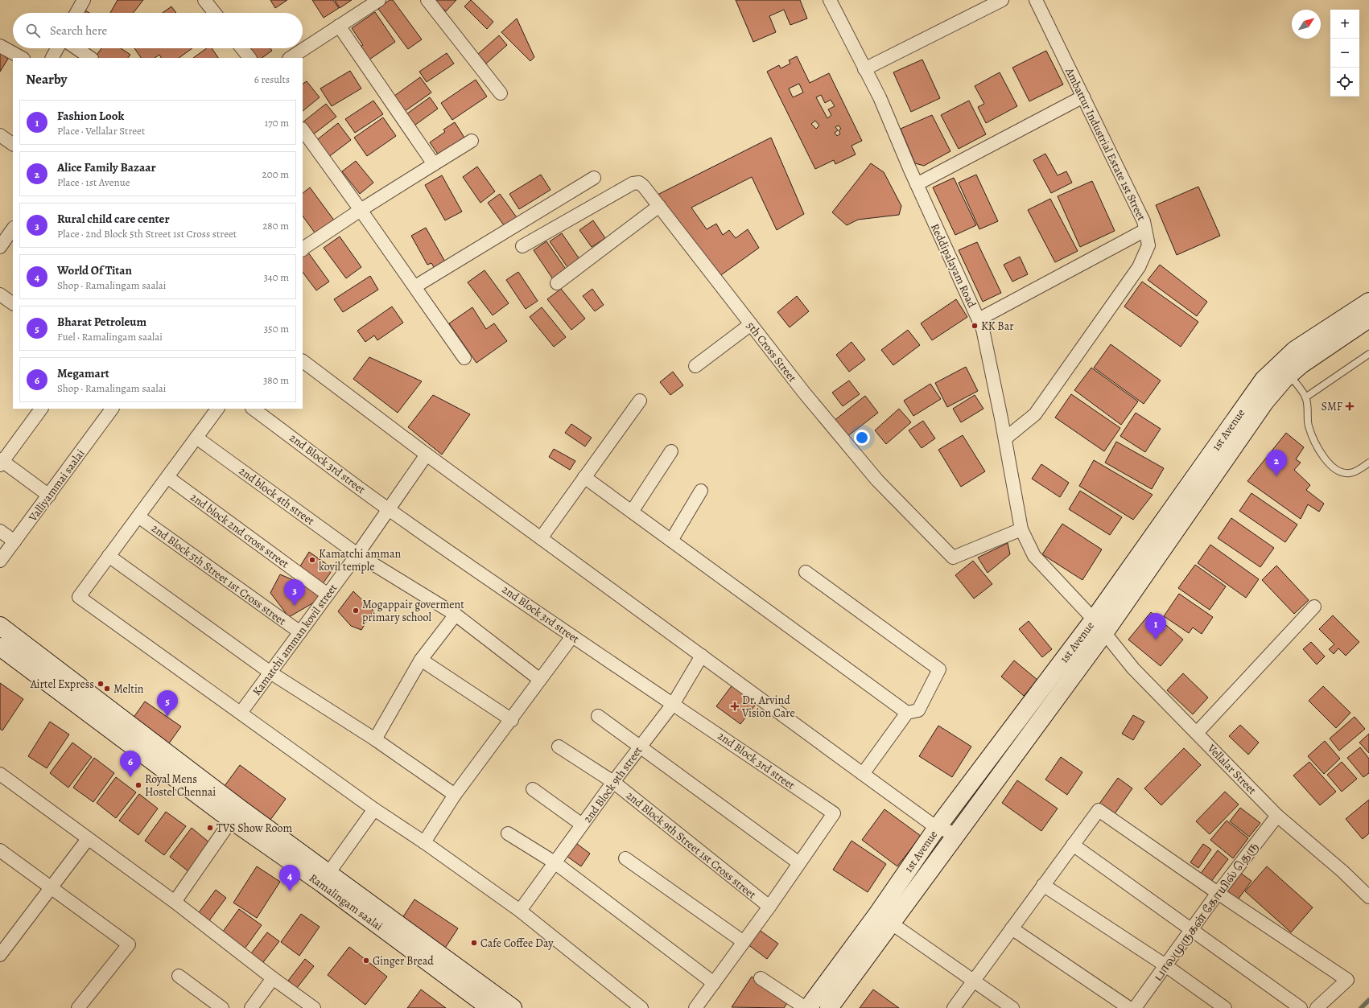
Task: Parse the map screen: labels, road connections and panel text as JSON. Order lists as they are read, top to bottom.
{
  "streets": {
    "main road": ["1st Avenue", "Ramalingam saalai"],
    "street": [
      "Ambattur Industrial Estate 1st Street",
      "Reddipalayam Road",
      "5th Cross Street",
      "2nd Block 3rd street",
      "Valliyammai saalai",
      "2nd block 4th street",
      "2nd block 2nd cross street",
      "2nd Block 5th Street 1st Cross street",
      "Kamatchi amman kovil street",
      "Vellalar Street",
      "2nd Block 9th street",
      "2nd Block 9th Street 1st Cross street",
      "பாலமுருகன் கோயில் தெரு"
    ]
  },
  "crossings": [
    ["Ambattur Industrial Estate 1st Street", "Reddipalayam Road"],
    ["Reddipalayam Road", "5th Cross Street"],
    ["Reddipalayam Road", "1st Avenue"],
    ["Reddipalayam Road", "Vellalar Street"],
    ["1st Avenue", "Vellalar Street"],
    ["2nd Block 3rd street", "Kamatchi amman kovil street"],
    ["2nd Block 3rd street", "2nd Block 9th street"],
    ["2nd block 4th street", "Kamatchi amman kovil street"],
    ["2nd block 2nd cross street", "Kamatchi amman kovil street"],
    ["2nd Block 5th Street 1st Cross street", "Kamatchi amman kovil street"],
    ["Vellalar Street", "பாலமுருகன் கோயில் தெரு"],
    ["2nd Block 9th street", "2nd Block 9th Street 1st Cross street"]
  ],
  "places": {
    "other": [
      "KK Bar",
      "Kamatchi amman kovil temple",
      "Mogappair goverment primary school",
      "Airtel Express",
      "Meltin",
      "Royal Mens Hostel Chennai",
      "TVS Show Room",
      "Cafe Coffee Day",
      "Ginger Bread"
    ],
    "health": ["SMF", "Dr. Arvind Vision Care"]
  },
  "north": "top right",
  "page": {
    "map_buttons": ["+", "−"],
    "search": "Search here",
    "heading": ["Nearby", "6 results"],
    "list": [
      {
        "mark": "1",
        "name": "Fashion Look",
        "note": "Place · Vellalar Street",
        "value": "170 m"
      },
      {
        "mark": "2",
        "name": "Alice Family Bazaar",
        "note": "Place · 1st Avenue",
        "value": "200 m"
      },
      {
        "mark": "3",
        "name": "Rural child care center",
        "note": "Place · 2nd Block 5th Street 1st Cross street",
        "value": "280 m"
      },
      {
        "mark": "4",
        "name": "World Of Titan",
        "note": "Shop · Ramalingam saalai",
        "value": "340 m"
      },
      {
        "mark": "5",
        "name": "Bharat Petroleum",
        "note": "Fuel · Ramalingam saalai",
        "value": "350 m"
      },
      {
        "mark": "6",
        "name": "Megamart",
        "note": "Shop · Ramalingam saalai",
        "value": "380 m"
      }
    ],
    "pins": [
      "2",
      "3",
      "1",
      "5",
      "6",
      "4"
    ]
  }
}
